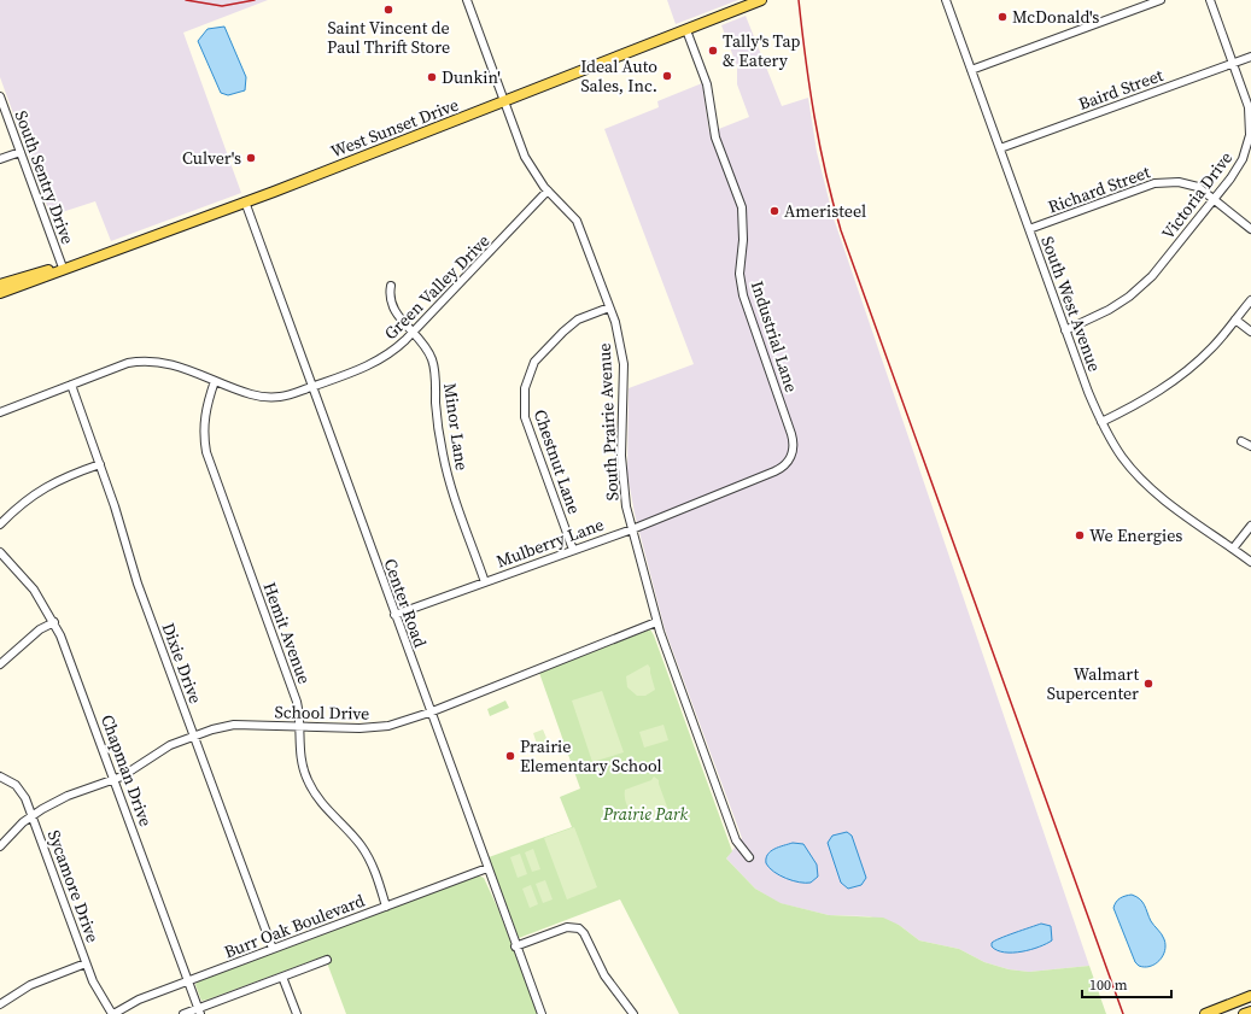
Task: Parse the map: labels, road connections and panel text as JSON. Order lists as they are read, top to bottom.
{
  "streets": {
    "main road": ["West Sunset Drive"],
    "street": [
      "Baird Street",
      "South Sentry Drive",
      "Richard Street",
      "Victoria Drive",
      "Green Valley Drive",
      "South West Avenue",
      "Industrial Lane",
      "South Prairie Avenue",
      "Minor Lane",
      "Chestnut Lane",
      "Mulberry Lane",
      "Center Road",
      "Hemit Avenue",
      "Dixie Drive",
      "School Drive",
      "Chapman Drive",
      "Sycamore Drive",
      "Burr Oak Boulevard"
    ]
  },
  "crossings": [
    ["Baird Street", "Victoria Drive"],
    ["Baird Street", "South West Avenue"],
    ["West Sunset Drive", "South Sentry Drive"],
    ["West Sunset Drive", "Industrial Lane"],
    ["West Sunset Drive", "South Prairie Avenue"],
    ["West Sunset Drive", "Center Road"],
    ["Richard Street", "Victoria Drive"],
    ["Richard Street", "South West Avenue"],
    ["Victoria Drive", "South West Avenue"],
    ["Green Valley Drive", "South Prairie Avenue"],
    ["Green Valley Drive", "Minor Lane"],
    ["Green Valley Drive", "Center Road"],
    ["Green Valley Drive", "Hemit Avenue"],
    ["Green Valley Drive", "Dixie Drive"],
    ["Industrial Lane", "Mulberry Lane"],
    ["South Prairie Avenue", "Chestnut Lane"],
    ["South Prairie Avenue", "Mulberry Lane"],
    ["South Prairie Avenue", "School Drive"],
    ["Minor Lane", "Mulberry Lane"],
    ["Chestnut Lane", "Mulberry Lane"],
    ["Mulberry Lane", "Center Road"],
    ["Center Road", "School Drive"],
    ["Center Road", "Burr Oak Boulevard"],
    ["Hemit Avenue", "School Drive"],
    ["Hemit Avenue", "Burr Oak Boulevard"],
    ["Dixie Drive", "School Drive"],
    ["Dixie Drive", "Burr Oak Boulevard"],
    ["School Drive", "Chapman Drive"],
    ["School Drive", "Sycamore Drive"],
    ["Chapman Drive", "Burr Oak Boulevard"],
    ["Sycamore Drive", "Burr Oak Boulevard"]
  ],
  "parks": ["Prairie Park"],
  "places": [
    "Saint Vincent de Paul Thrift Store",
    "McDonald's",
    "Tally's Tap & Eatery",
    "Ideal Auto Sales, Inc.",
    "Dunkin'",
    "Culver's",
    "Ameristeel",
    "We Energies",
    "Walmart Supercenter",
    "Prairie Elementary School"
  ],
  "scale_bar": "100 m"
}
